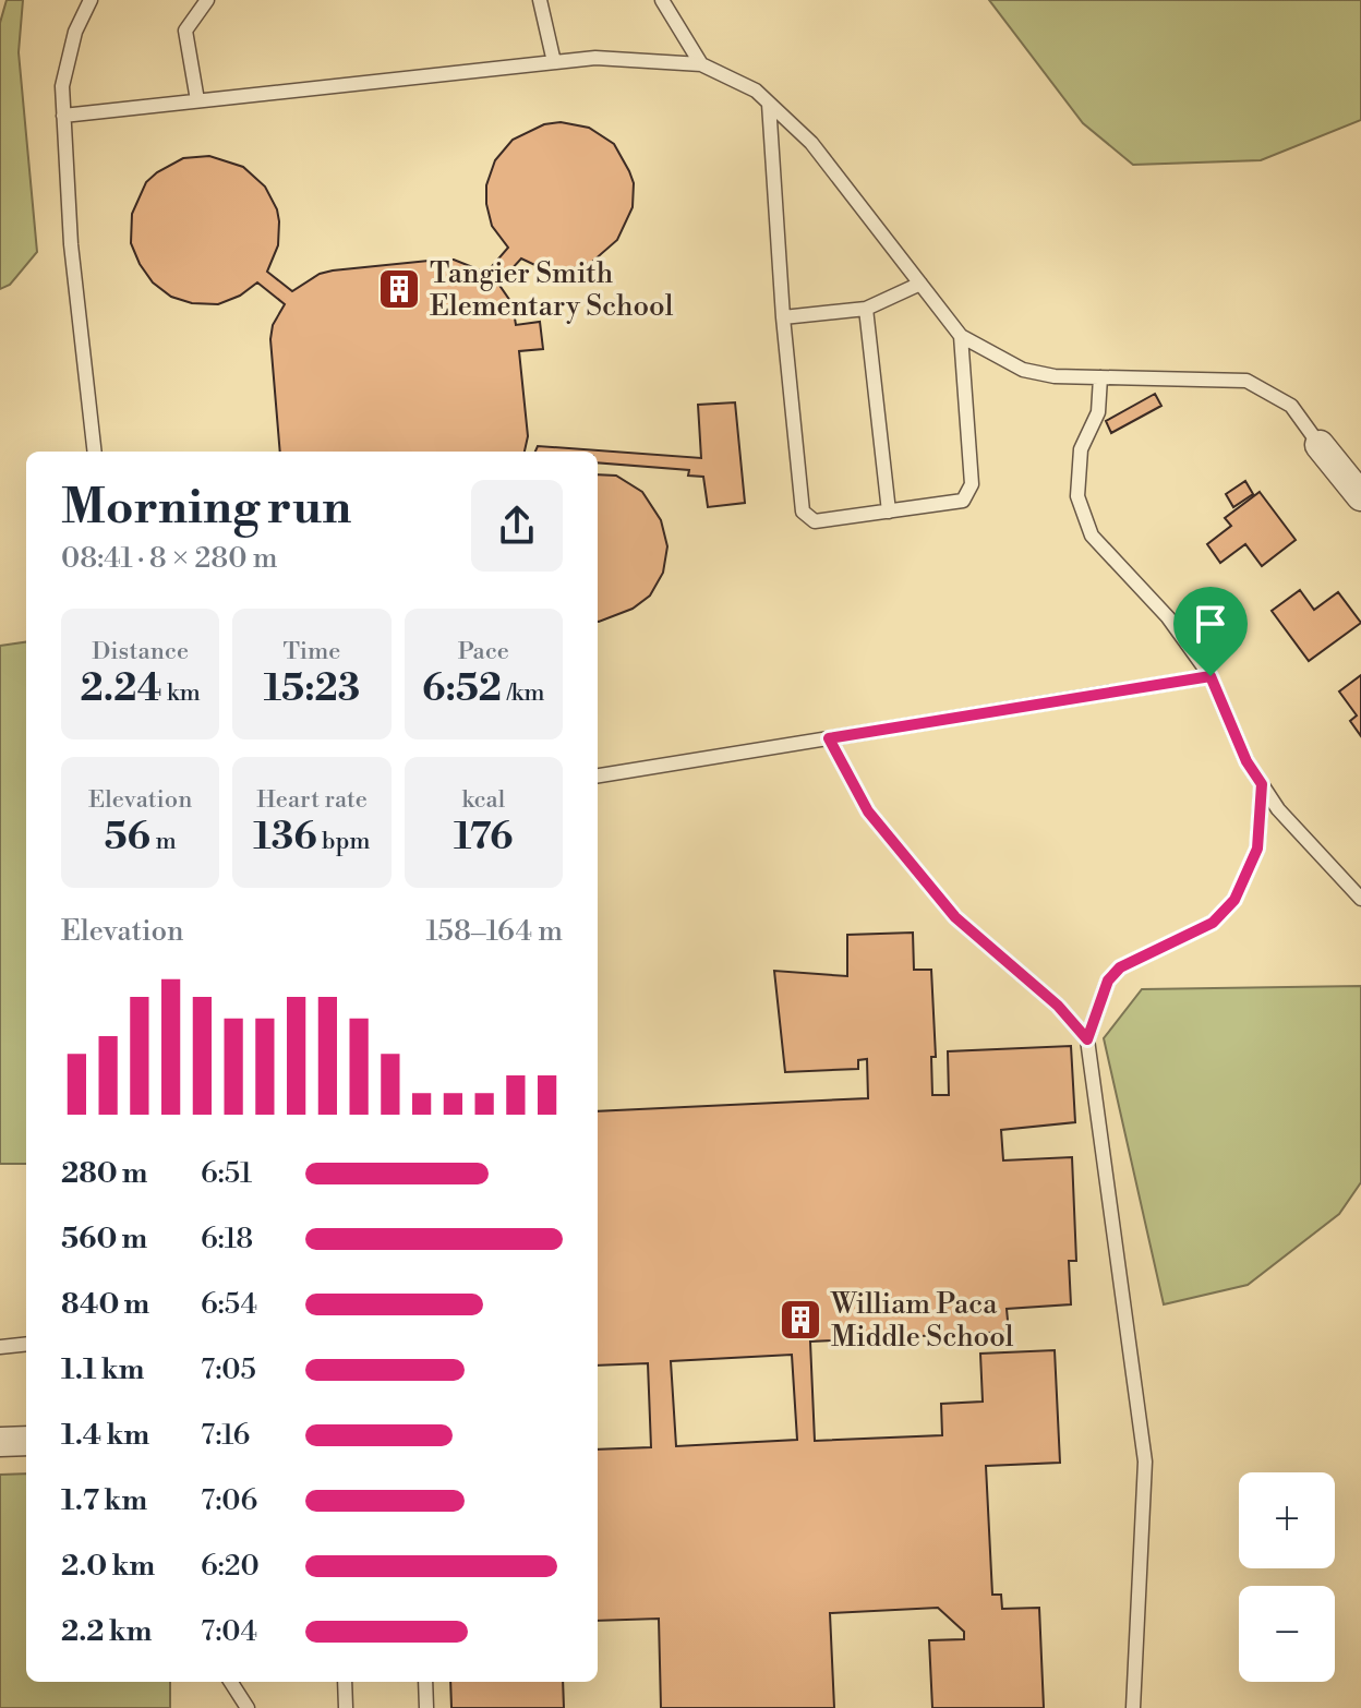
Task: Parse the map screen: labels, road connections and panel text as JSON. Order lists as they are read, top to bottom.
{
  "places": {
    "building": ["Tangier Smith Elementary School", "William Paca Middle School"]
  },
  "page": {
    "heading": ["Morning run", "08:41 · 8 × 280 m"],
    "stats": [
      ["Distance", "2.24 km"],
      ["Time", "15:23"],
      ["Pace", "6:52 /km"],
      ["Elevation", "56 m"],
      ["Heart rate", "136 bpm"],
      ["kcal", "176"]
    ],
    "chart": ["Elevation", "158–164 m"],
    "list": [
      {
        "name": "280 m",
        "note": "6:51"
      },
      {
        "name": "560 m",
        "note": "6:18"
      },
      {
        "name": "840 m",
        "note": "6:54"
      },
      {
        "name": "1.1 km",
        "note": "7:05"
      },
      {
        "name": "1.4 km",
        "note": "7:16"
      },
      {
        "name": "1.7 km",
        "note": "7:06"
      },
      {
        "name": "2.0 km",
        "note": "6:20"
      },
      {
        "name": "2.2 km",
        "note": "7:04"
      }
    ],
    "map_buttons": ["+", "−"]
  }
}
